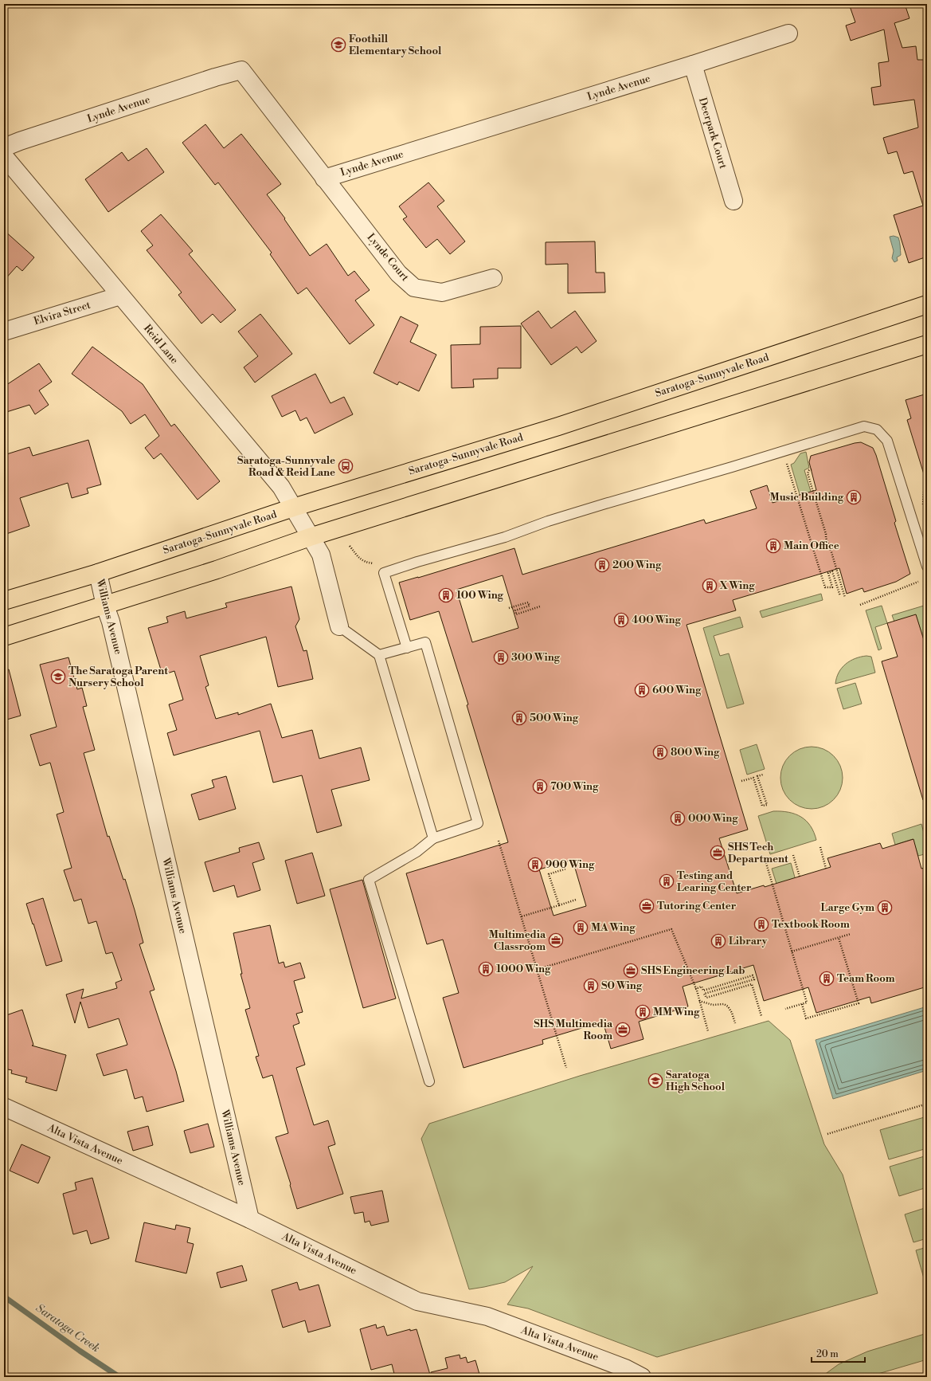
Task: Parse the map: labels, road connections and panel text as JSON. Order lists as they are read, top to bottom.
{
  "streets": {
    "main road": ["Saratoga-Sunnyvale Road"],
    "street": [
      "Lynde Avenue",
      "Deerpark Court",
      "Lynde Court",
      "Elvira Street",
      "Reid Lane",
      "Williams Avenue",
      "Alta Vista Avenue"
    ]
  },
  "crossings": [
    ["Lynde Avenue", "Deerpark Court"],
    ["Lynde Avenue", "Lynde Court"],
    ["Elvira Street", "Reid Lane"],
    ["Reid Lane", "Saratoga-Sunnyvale Road"],
    ["Saratoga-Sunnyvale Road", "Williams Avenue"],
    ["Williams Avenue", "Alta Vista Avenue"]
  ],
  "water": ["Saratoga Creek"],
  "places": {
    "school or university": ["Foothill Elementary School", "The Saratoga Parent Nursery School", "Saratoga High School"],
    "bus stop": ["Saratoga-Sunnyvale Road & Reid Lane"],
    "building": [
      "Music Building",
      "Main Office",
      "200 Wing",
      "X Wing",
      "100 Wing",
      "400 Wing",
      "300 Wing",
      "600 Wing",
      "500 Wing",
      "800 Wing",
      "700 Wing",
      "000 Wing",
      "900 Wing",
      "Testing and Learing Center",
      "Large Gym",
      "Textbook Room",
      "MA Wing",
      "Library",
      "1000 Wing",
      "Team Room",
      "S0 Wing",
      "MM Wing"
    ],
    "office": [
      "SHS Tech Department",
      "Tutoring Center",
      "Multimedia Classroom",
      "SHS Engineering Lab",
      "SHS Multimedia Room"
    ]
  },
  "scale_bar": "20 m"
}
